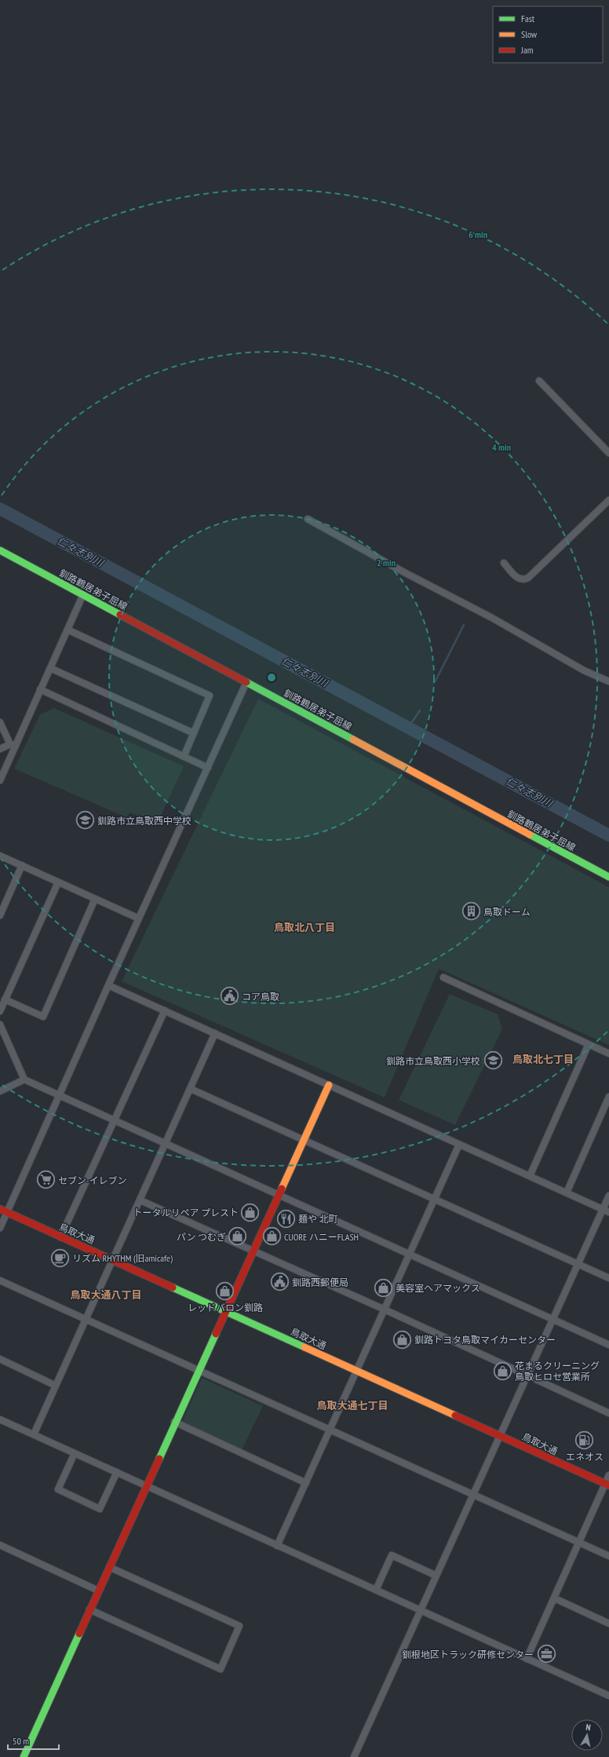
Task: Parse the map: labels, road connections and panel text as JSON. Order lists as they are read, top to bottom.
{
  "streets": {
    "main road": ["釧路鶴居弟子屈線", "鳥取大通"]
  },
  "districts": [
    "鳥取北八丁目",
    "鳥取北七丁目",
    "鳥取大通八丁目",
    "鳥取大通七丁目"
  ],
  "water": ["仁々志別川"],
  "places": {
    "school or university": ["釧路市立鳥取西中学校", "釧路市立鳥取西小学校"],
    "building": ["鳥取ドーム"],
    "public building": ["コア鳥取", "釧路西郵便局"],
    "supermarket": ["セブン-イレブン"],
    "shop": [
      "トータルリペア プレスト",
      "パン つむぎ",
      "CUORE ハニーFLASH",
      "美容室ヘアマックス",
      "レッドバロン釧路",
      "釧路トヨタ鳥取マイカーセンター",
      "花まるクリーニング 鳥取ヒロセ営業所"
    ],
    "restaurant": ["麺や 北町"],
    "cafe": ["リズム RHYTHM (旧amicafe)"],
    "fuel station": ["エネオス"],
    "office": ["釧根地区トラック研修センター"]
  },
  "legend": ["Fast", "Slow", "Jam"],
  "scale_bar": "50 m",
  "north": "top",
  "rings": ["6 min", "4 min", "2 min"]
}
